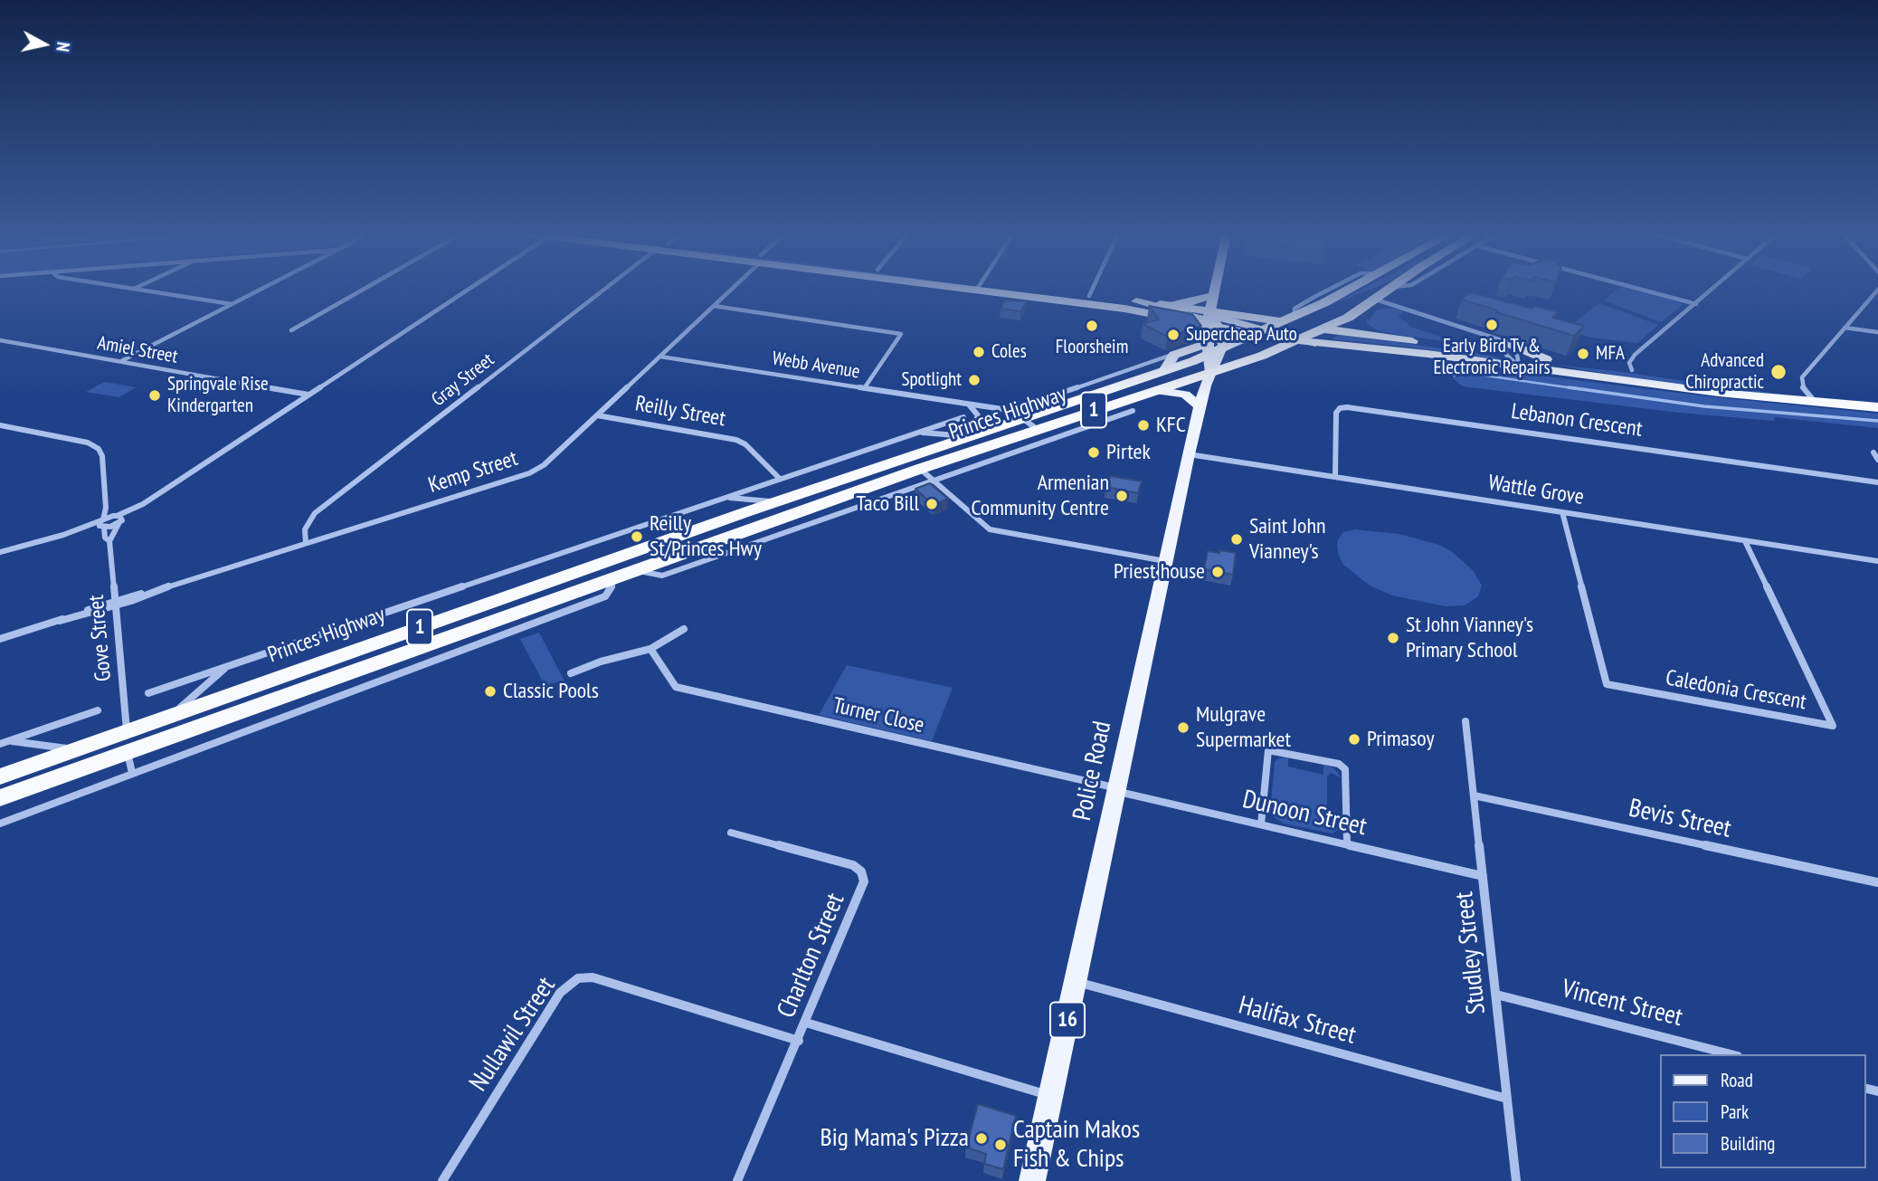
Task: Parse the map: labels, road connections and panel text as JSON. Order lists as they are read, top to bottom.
{
  "streets": {
    "highway": ["1", "Princes Highway"],
    "main road": ["Police Road", "16"],
    "street": [
      "Amiel Street",
      "Webb Avenue",
      "Gray Street",
      "Reilly Street",
      "Lebanon Crescent",
      "Kemp Street",
      "Wattle Grove",
      "Gove Street",
      "Caledonia Crescent",
      "Turner Close",
      "Dunoon Street",
      "Bevis Street",
      "Studley Street",
      "Charlton Street",
      "Vincent Street",
      "Halifax Street",
      "Nullawil Street"
    ]
  },
  "crossings": [
    ["Webb Avenue", "Princes Highway"],
    ["Webb Avenue", "Kemp Street"],
    ["Gray Street", "Kemp Street"],
    ["Reilly Street", "Princes Highway"],
    ["Reilly Street", "Kemp Street"],
    ["Princes Highway", "Gove Street"],
    ["Princes Highway", "Police Road"],
    ["Princes Highway", "16"],
    ["Lebanon Crescent", "Wattle Grove"],
    ["Kemp Street", "Gove Street"],
    ["Wattle Grove", "Caledonia Crescent"],
    ["Wattle Grove", "Police Road"],
    ["Turner Close", "Police Road"],
    ["Turner Close", "Dunoon Street"],
    ["Police Road", "Dunoon Street"],
    ["Police Road", "16"],
    ["Police Road", "Halifax Street"],
    ["Dunoon Street", "Studley Street"],
    ["Bevis Street", "Studley Street"],
    ["Studley Street", "Vincent Street"],
    ["Studley Street", "Halifax Street"],
    ["Charlton Street", "Nullawil Street"]
  ],
  "places": [
    "Early Bird Tv & Electronic Repairs",
    "Floorsheim",
    "Supercheap Auto",
    "Coles",
    "MFA",
    "Advanced Chiropractic",
    "Spotlight",
    "Springvale Rise Kindergarten",
    "KFC",
    "Pirtek",
    "Armenian Community Centre",
    "Taco Bill",
    "Reilly St/Princes Hwy",
    "Saint John Vianney's",
    "Priest house",
    "St John Vianney's Primary School",
    "Classic Pools",
    "Mulgrave Supermarket",
    "Primasoy",
    "Big Mama's Pizza",
    "Captain Makos Fish & Chips"
  ],
  "legend": ["Road", "Park", "Building"],
  "north": "right"
}
